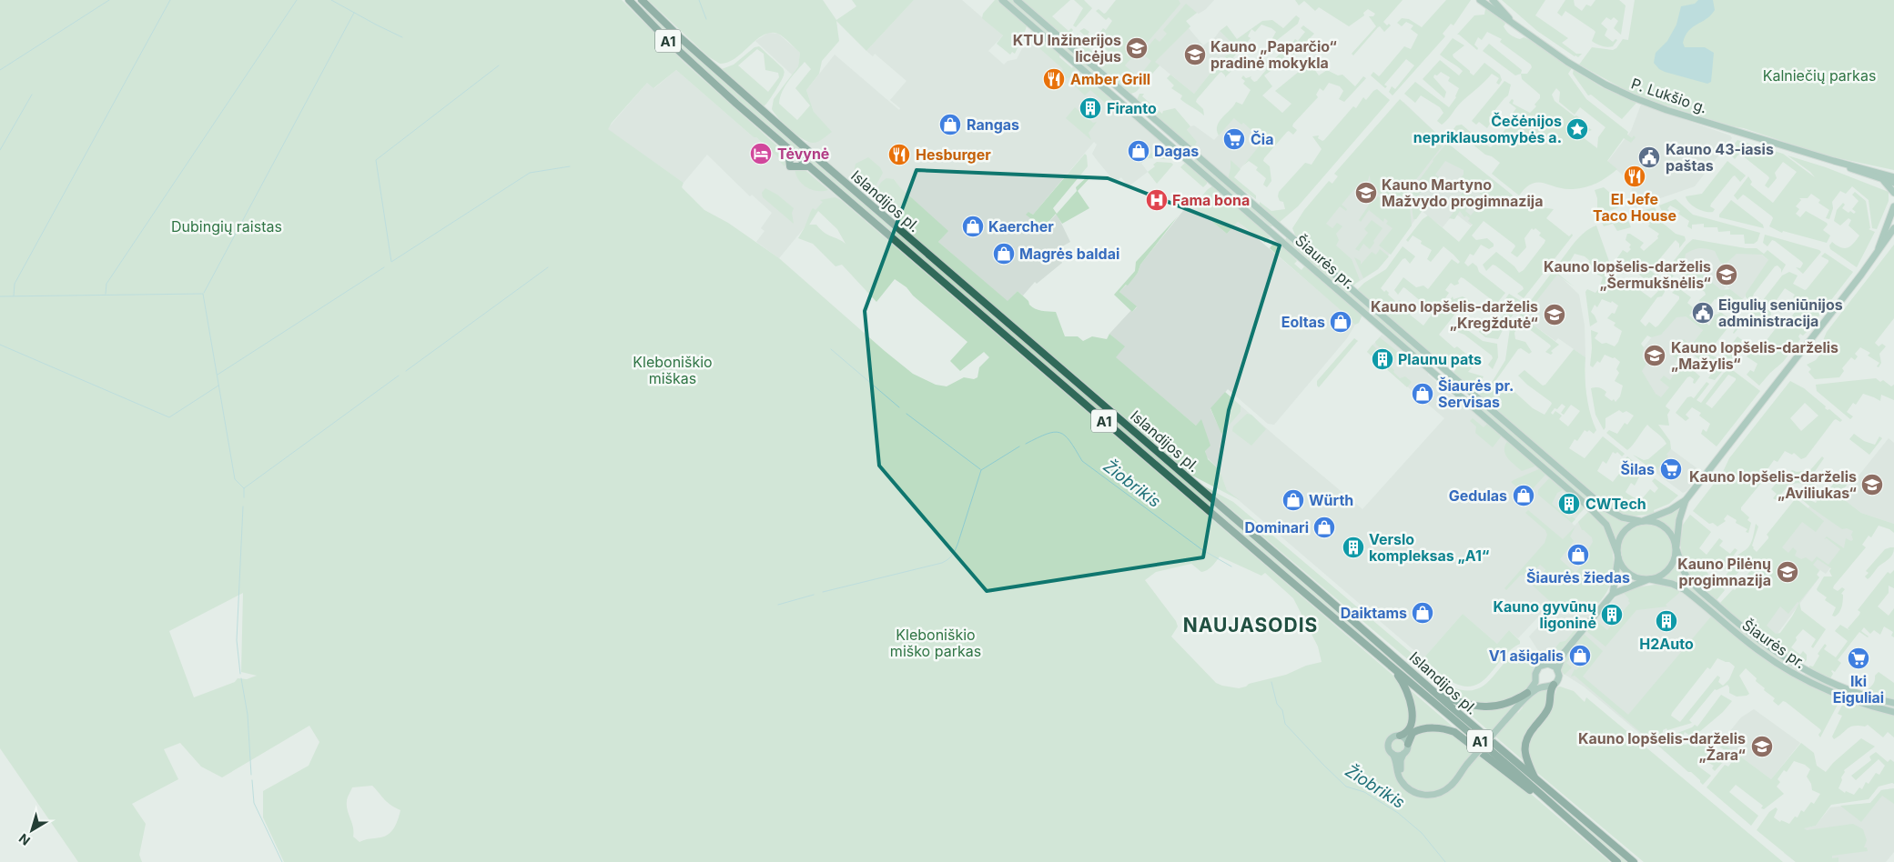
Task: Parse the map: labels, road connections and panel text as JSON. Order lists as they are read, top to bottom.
{
  "streets": {
    "highway": ["A1", "Islandijos pl."],
    "main road": ["P. Lukšio g.", "Šiaurės pr."]
  },
  "districts": ["NAUJASODIS"],
  "water": ["Žiobrikis"],
  "parks": [
    "Kalniečių parkas",
    "Dubingių raistas",
    "Kleboniškio miškas",
    "Kleboniškio miško parkas"
  ],
  "places": {
    "school or university": [
      "KTU Inžinerijos licėjus",
      "Kauno „Paparčio“ pradinė mokykla",
      "Kauno Martyno Mažvydo progimnazija",
      "Kauno lopšelis-darželis „Šermukšnėlis“",
      "Kauno lopšelis-darželis „Kregždutė“",
      "Kauno lopšelis-darželis „Mažylis“",
      "Kauno lopšelis-darželis „Aviliukas“",
      "Kauno Pilėnų progimnazija",
      "Kauno lopšelis-darželis „Žara“"
    ],
    "restaurant": ["Amber Grill", "Hesburger", "El Jefe Taco House"],
    "building": [
      "Firanto",
      "Plaunu pats",
      "CWTech",
      "Verslo kompleksas „A1“",
      "Kauno gyvūnų ligoninė",
      "H2Auto"
    ],
    "shop": [
      "Rangas",
      "Dagas",
      "Kaercher",
      "Magrės baldai",
      "Eoltas",
      "Šiaurės pr. Servisas",
      "Gedulas",
      "Würth",
      "Dominari",
      "Šiaurės žiedas",
      "Daiktams",
      "V1 ašigalis"
    ],
    "place": ["Čečėnijos nepriklausomybės a."],
    "supermarket": ["Čia", "Šilas", "Iki Eiguliai"],
    "hotel": ["Tėvynė"],
    "public building": ["Kauno 43-iasis paštas", "Eigulių seniūnijos administracija"],
    "hospital": ["Fama bona"]
  },
  "north": "bottom left"
}
